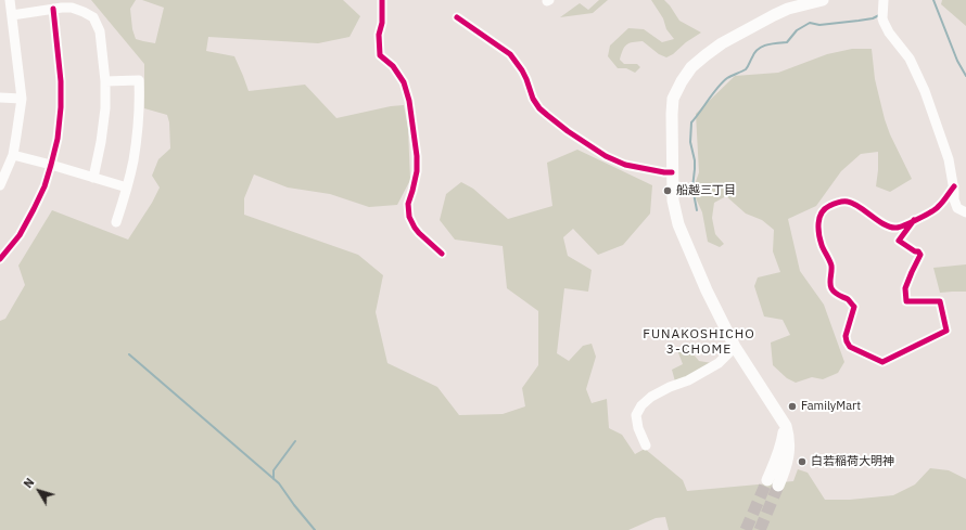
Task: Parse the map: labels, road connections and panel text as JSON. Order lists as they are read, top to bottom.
{
  "districts": ["FUNAKOSHICHO 3-CHOME"],
  "places": ["船越三丁目", "FamilyMart", "白若稲荷大明神"],
  "north": "top left"
}
